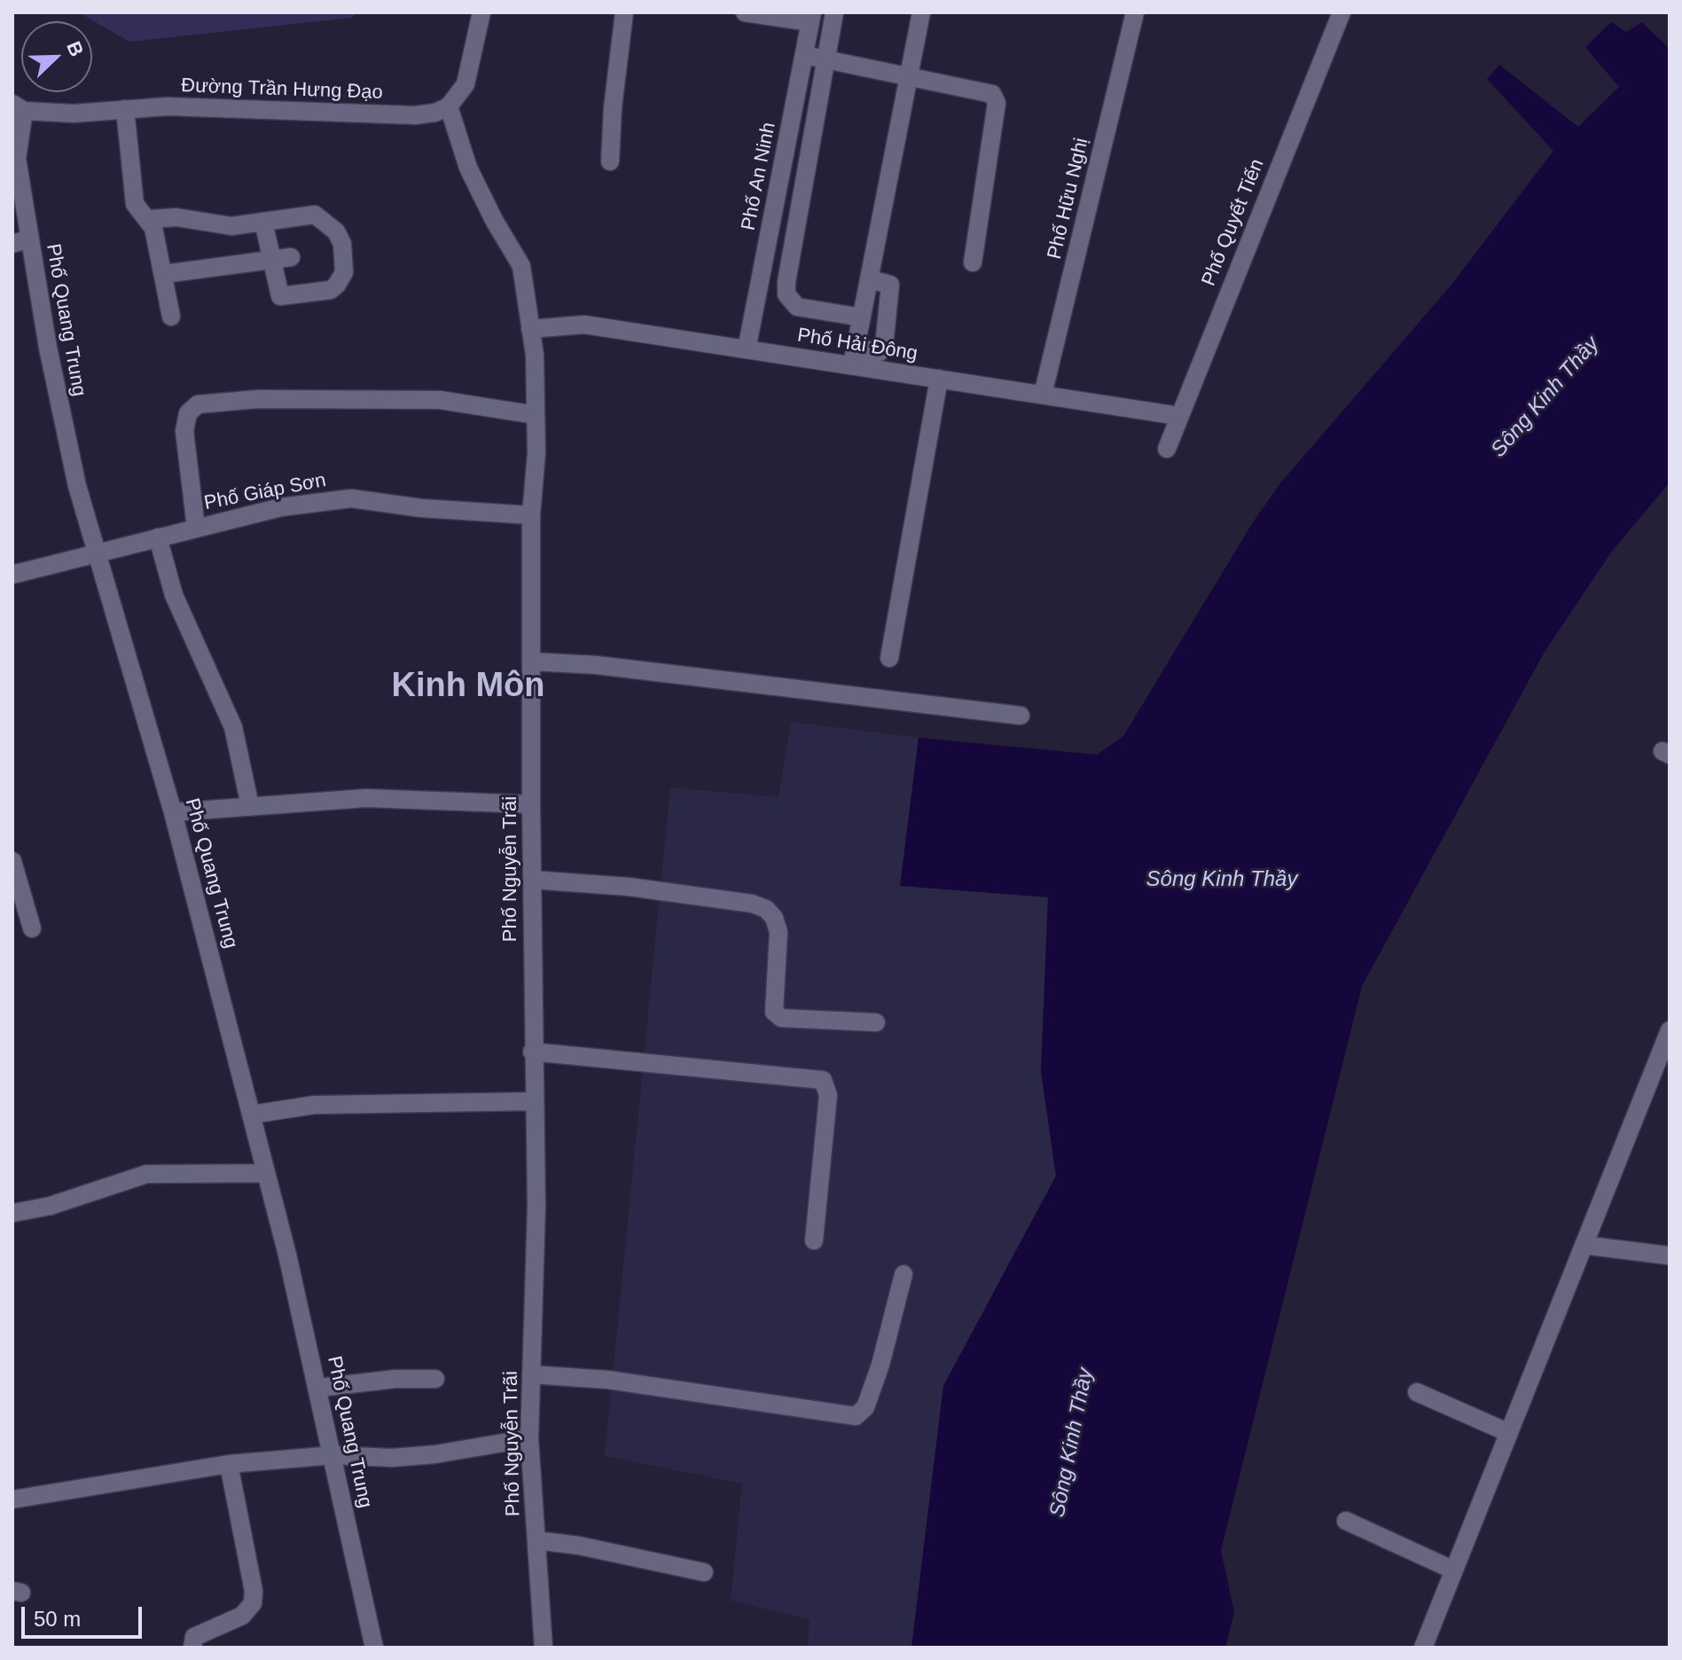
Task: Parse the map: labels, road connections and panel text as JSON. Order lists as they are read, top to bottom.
{
  "streets": {
    "street": [
      "Đường Trần Hưng Đạo",
      "Phố An Ninh",
      "Phố Hữu Nghị",
      "Phố Quyết Tiến",
      "Phố Quang Trung",
      "Phố Hải Đông",
      "Phố Giáp Sơn",
      "Phố Nguyễn Trãi"
    ]
  },
  "crossings": [
    ["Đường Trần Hưng Đạo", "Phố Quang Trung"],
    ["Đường Trần Hưng Đạo", "Phố Nguyễn Trãi"],
    ["Phố An Ninh", "Phố Hải Đông"],
    ["Phố Hữu Nghị", "Phố Hải Đông"],
    ["Phố Quyết Tiến", "Phố Hải Đông"],
    ["Phố Quang Trung", "Phố Giáp Sơn"],
    ["Phố Hải Đông", "Phố Nguyễn Trãi"],
    ["Phố Giáp Sơn", "Phố Nguyễn Trãi"]
  ],
  "districts": ["Kinh Môn"],
  "water": ["Sông Kinh Thầy"],
  "scale_bar": "50 m",
  "north": "top right"
}
